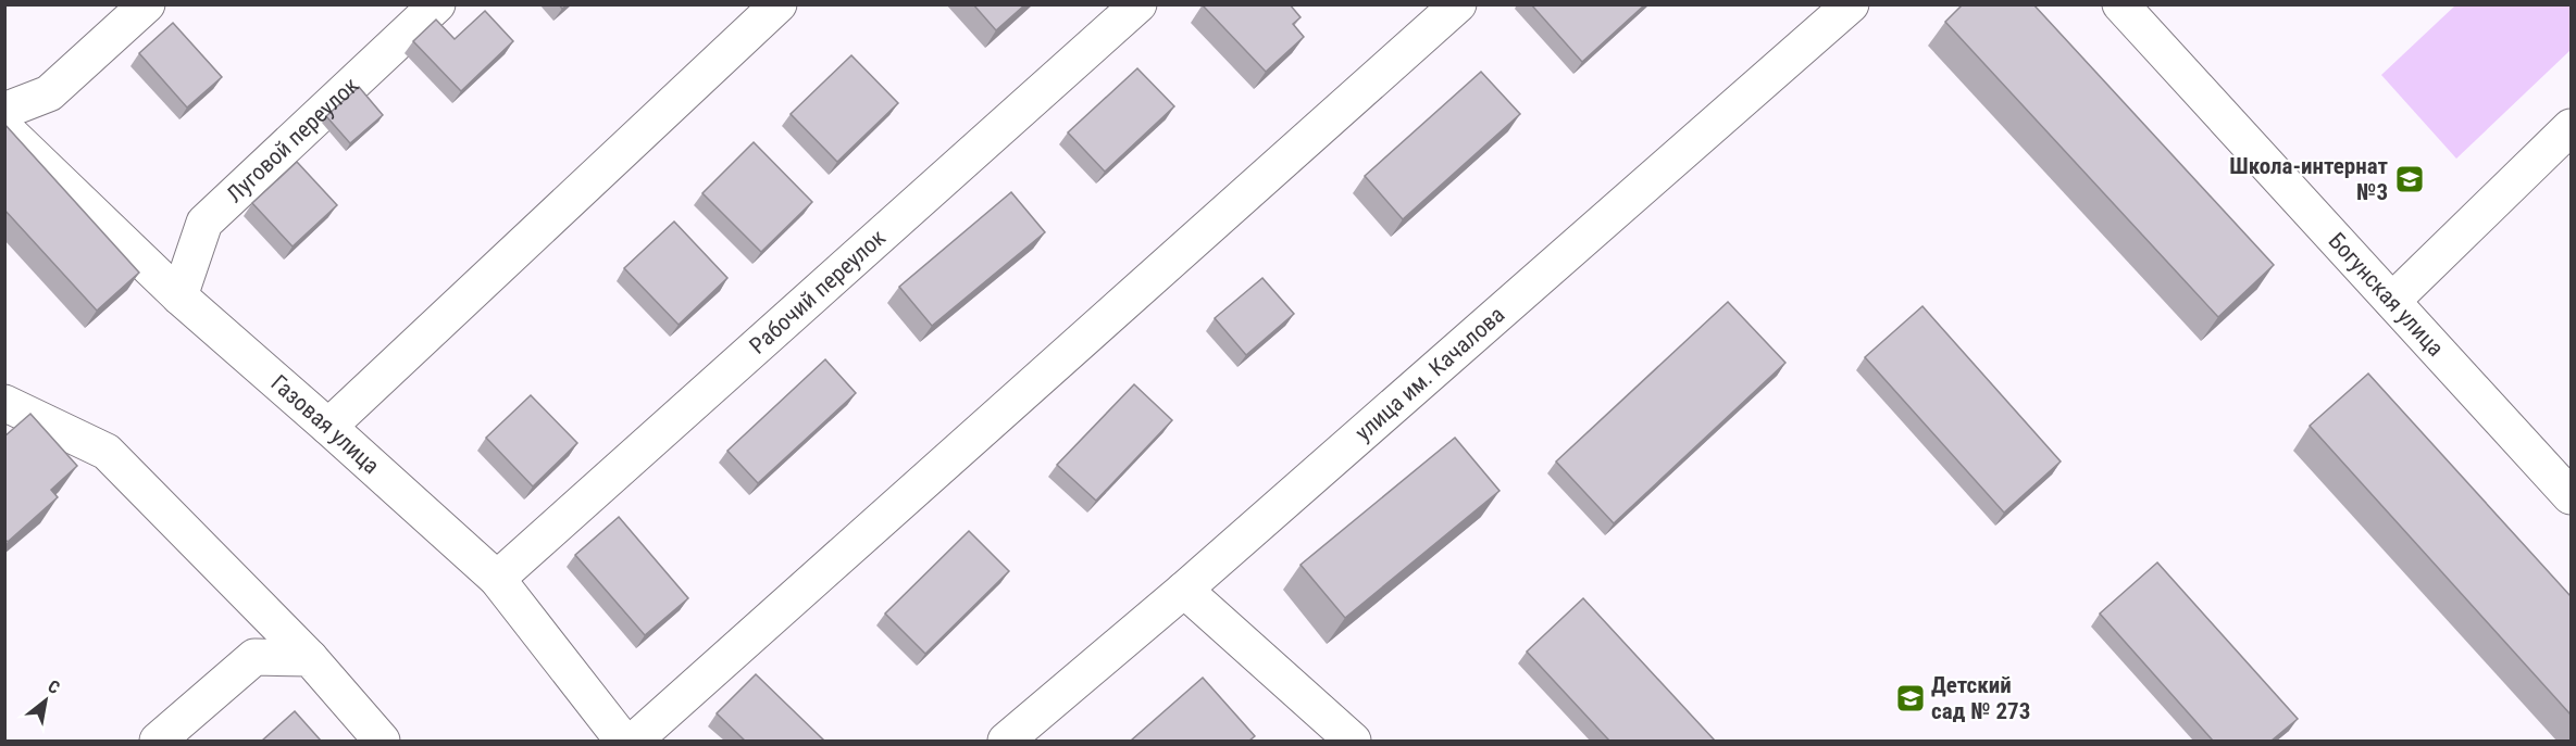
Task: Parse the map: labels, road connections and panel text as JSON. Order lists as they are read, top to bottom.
{
  "streets": {
    "street": [
      "Луговой переулок",
      "Рабочий переулок",
      "Богунская улица",
      "улица им. Качалова",
      "Газовая улица"
    ]
  },
  "crossings": [
    ["Луговой переулок", "Газовая улица"],
    ["Рабочий переулок", "Газовая улица"]
  ],
  "places": {
    "school or university": ["Школа-интернат №3", "Детский сад № 273"]
  },
  "north": "top right"
}
